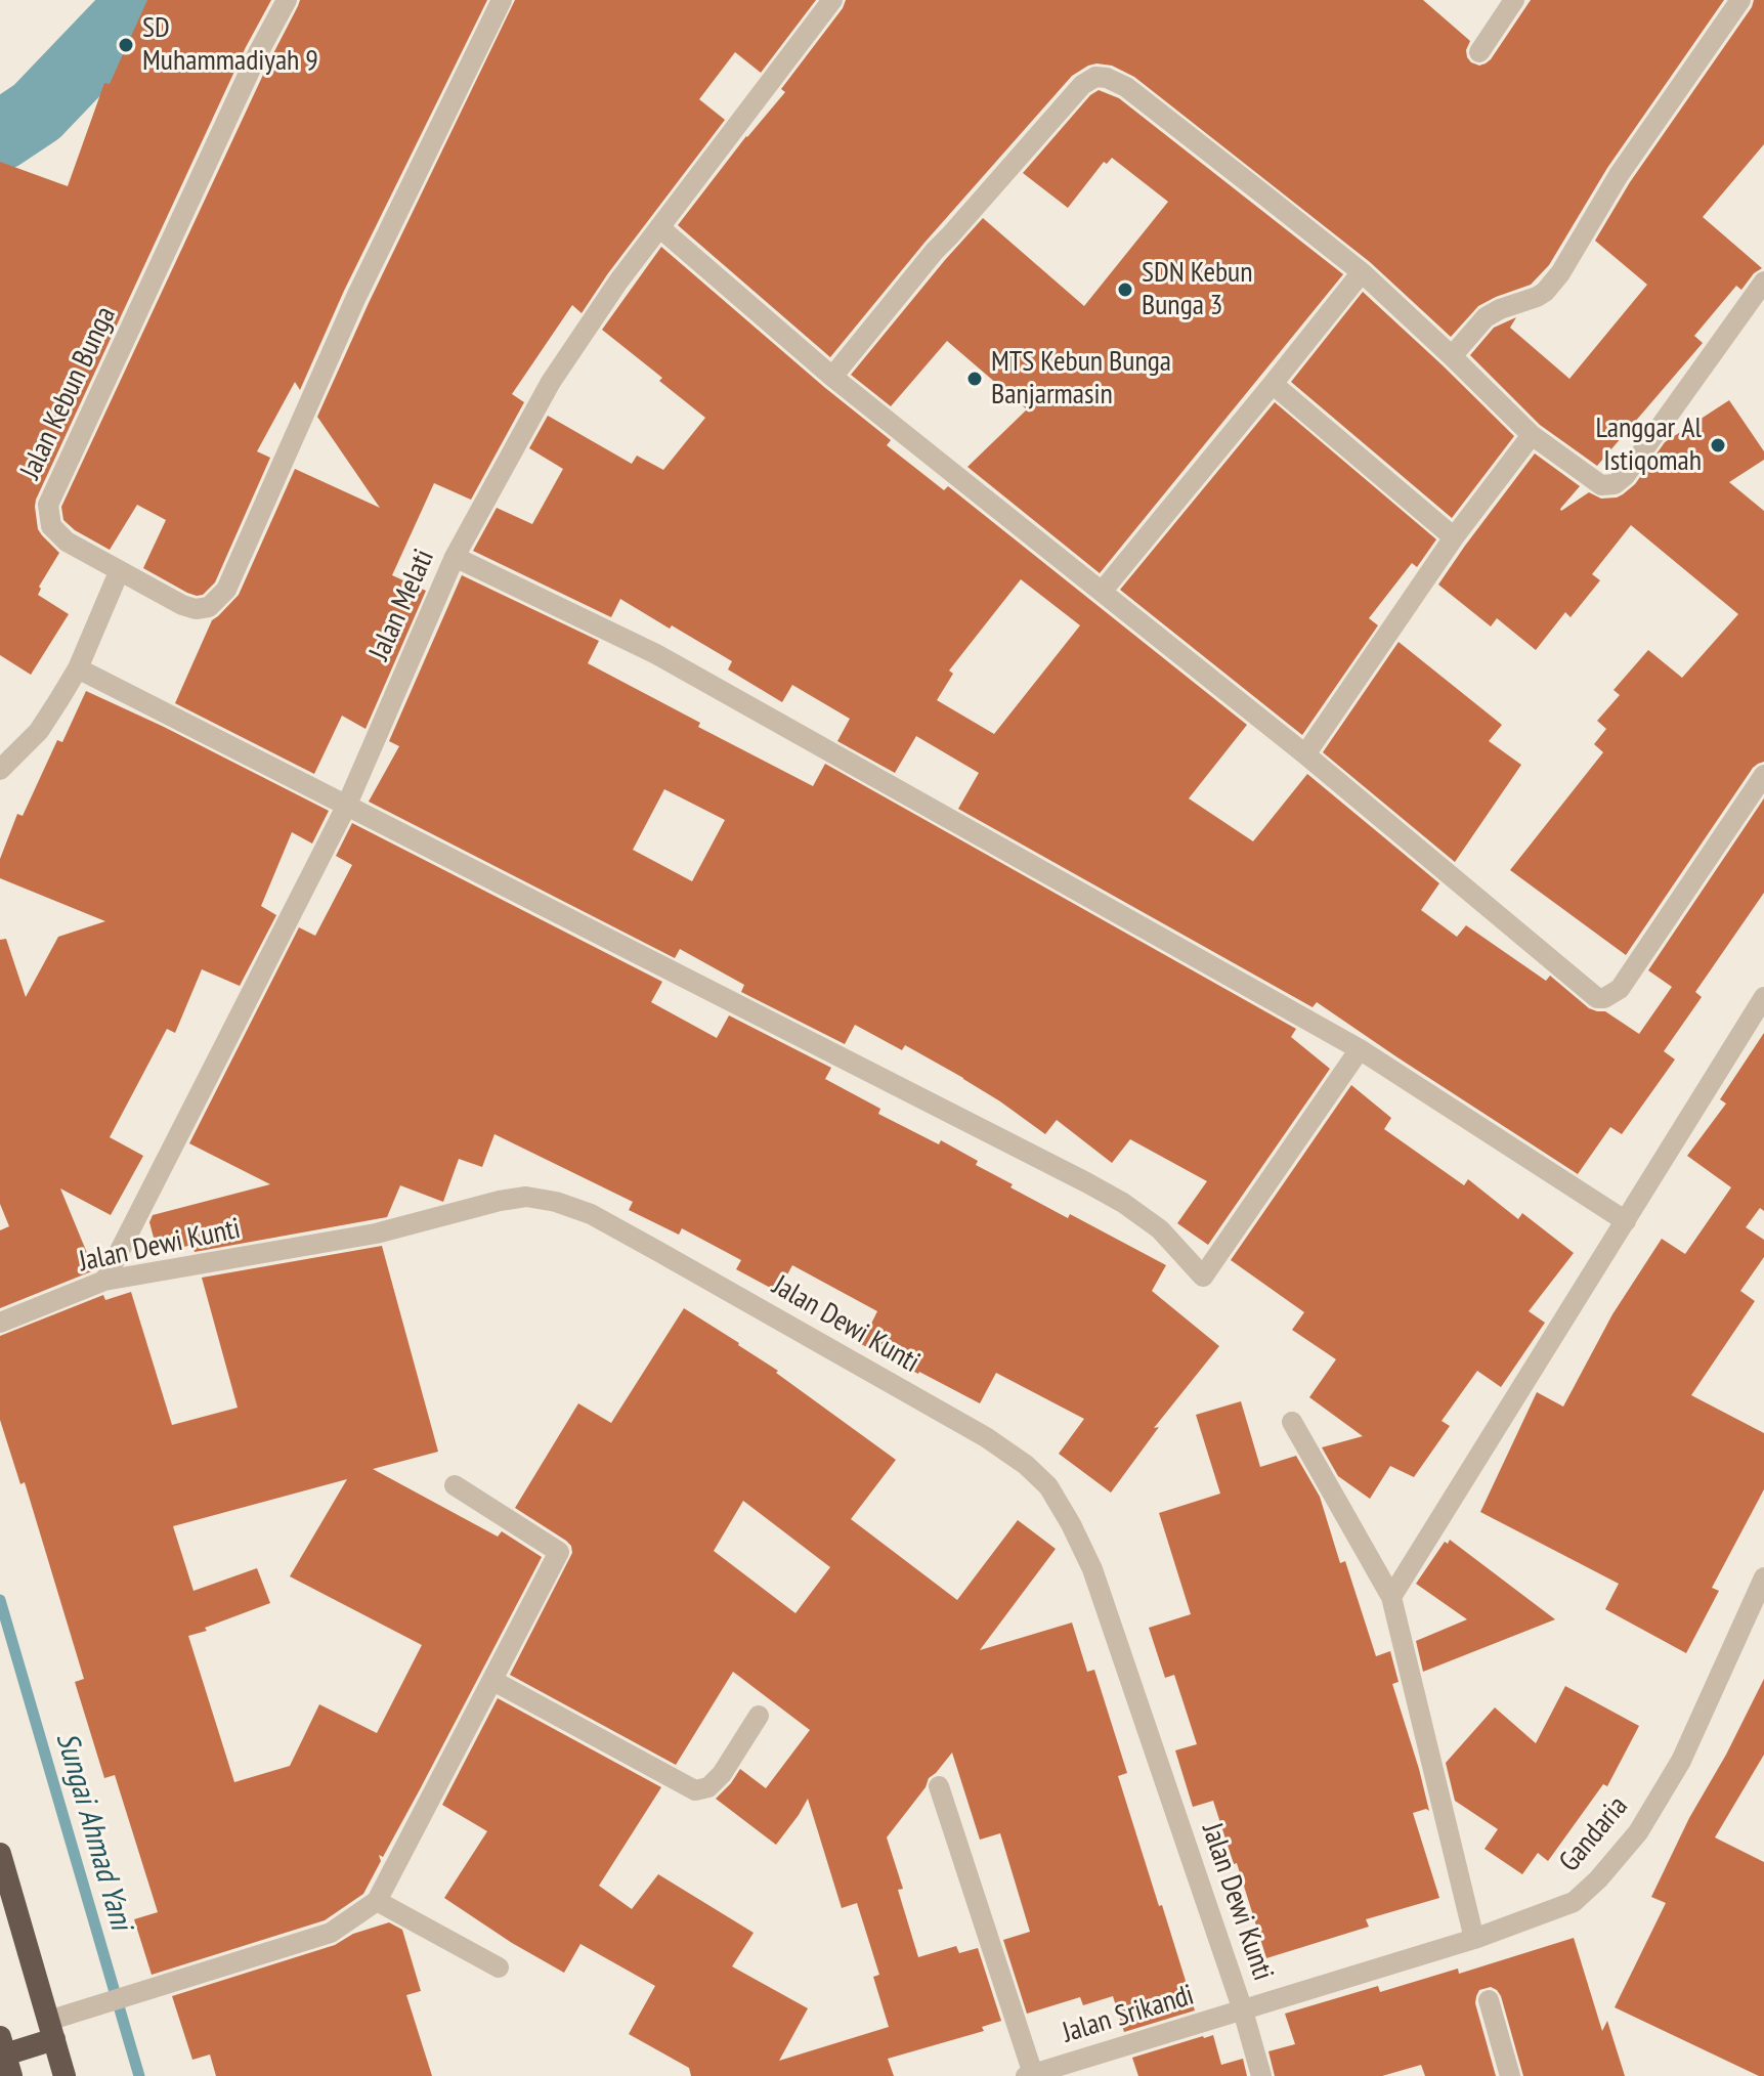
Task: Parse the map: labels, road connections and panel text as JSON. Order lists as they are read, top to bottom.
{
  "streets": {
    "street": [
      "Jalan Kebun Bunga",
      "Jalan Melati",
      "Jalan Dewi Kunti",
      "Gandaria",
      "Jalan Srikandi"
    ]
  },
  "crossings": [
    ["Jalan Melati", "Jalan Dewi Kunti"],
    ["Jalan Dewi Kunti", "Gandaria"],
    ["Jalan Dewi Kunti", "Jalan Srikandi"],
    ["Gandaria", "Jalan Srikandi"]
  ],
  "water": ["Sungai Ahmad Yani"],
  "places": [
    "SD Muhammadiyah 9",
    "SDN Kebun Bunga 3",
    "MTS Kebun Bunga Banjarmasin",
    "Langgar Al Istiqomah"
  ]
}
